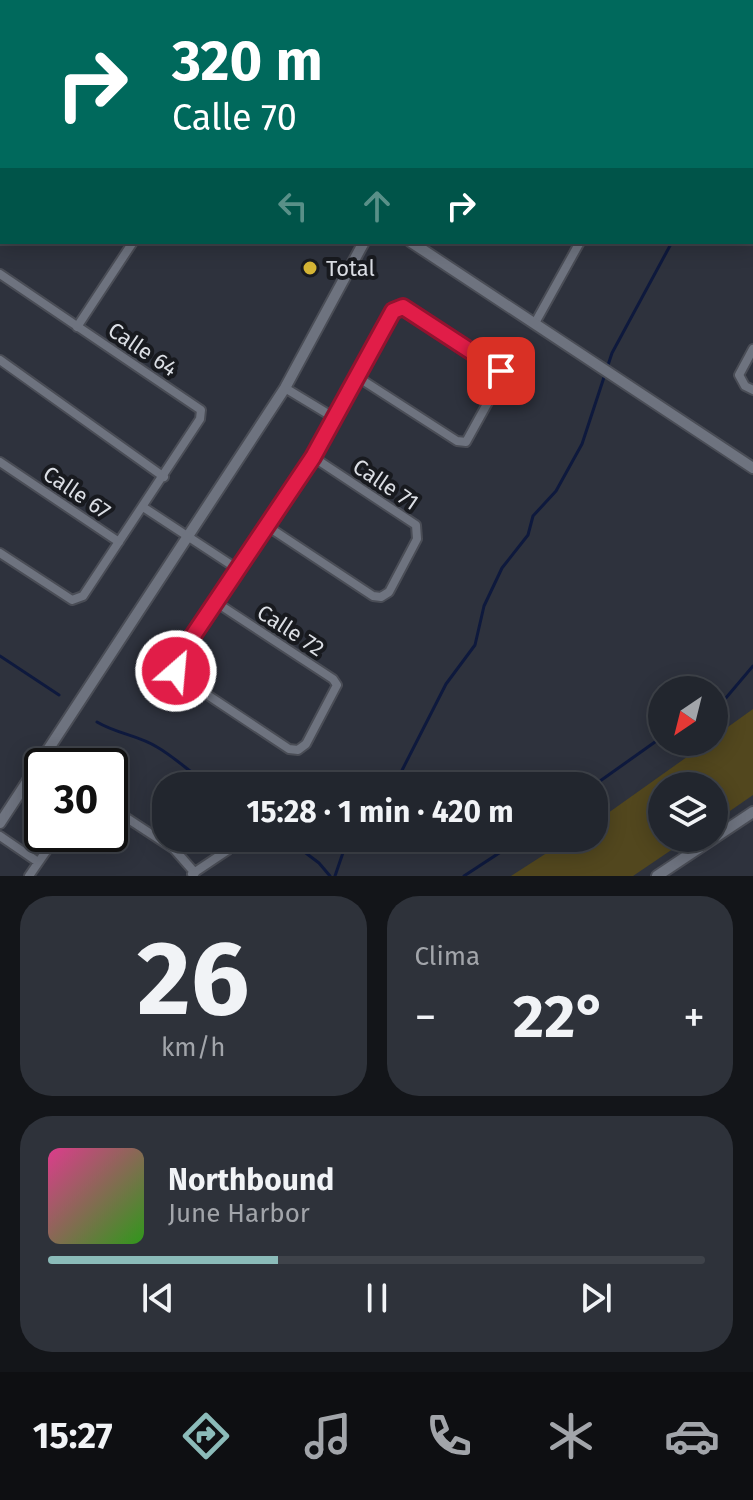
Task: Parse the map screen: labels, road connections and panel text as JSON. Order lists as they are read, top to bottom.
{
  "streets": {
    "street": [
      "Calle 64",
      "Calle 71",
      "Calle 67",
      "Calle 72"
    ]
  },
  "crossings": [
    ["Calle 64", "Calle 67"]
  ],
  "places": ["Total"],
  "north": "bottom left",
  "page": {
    "turn": ["320 m", "Calle 70"],
    "limit": "30",
    "trip": "15:28 · 1 min · 420 m",
    "tile": [
      ["26", "km/h"],
      "Clima"
    ],
    "heat": ["−", "22°", "+"],
    "song": ["Northbound", "June Harbor"],
    "tabs": "15:27"
  }
}
